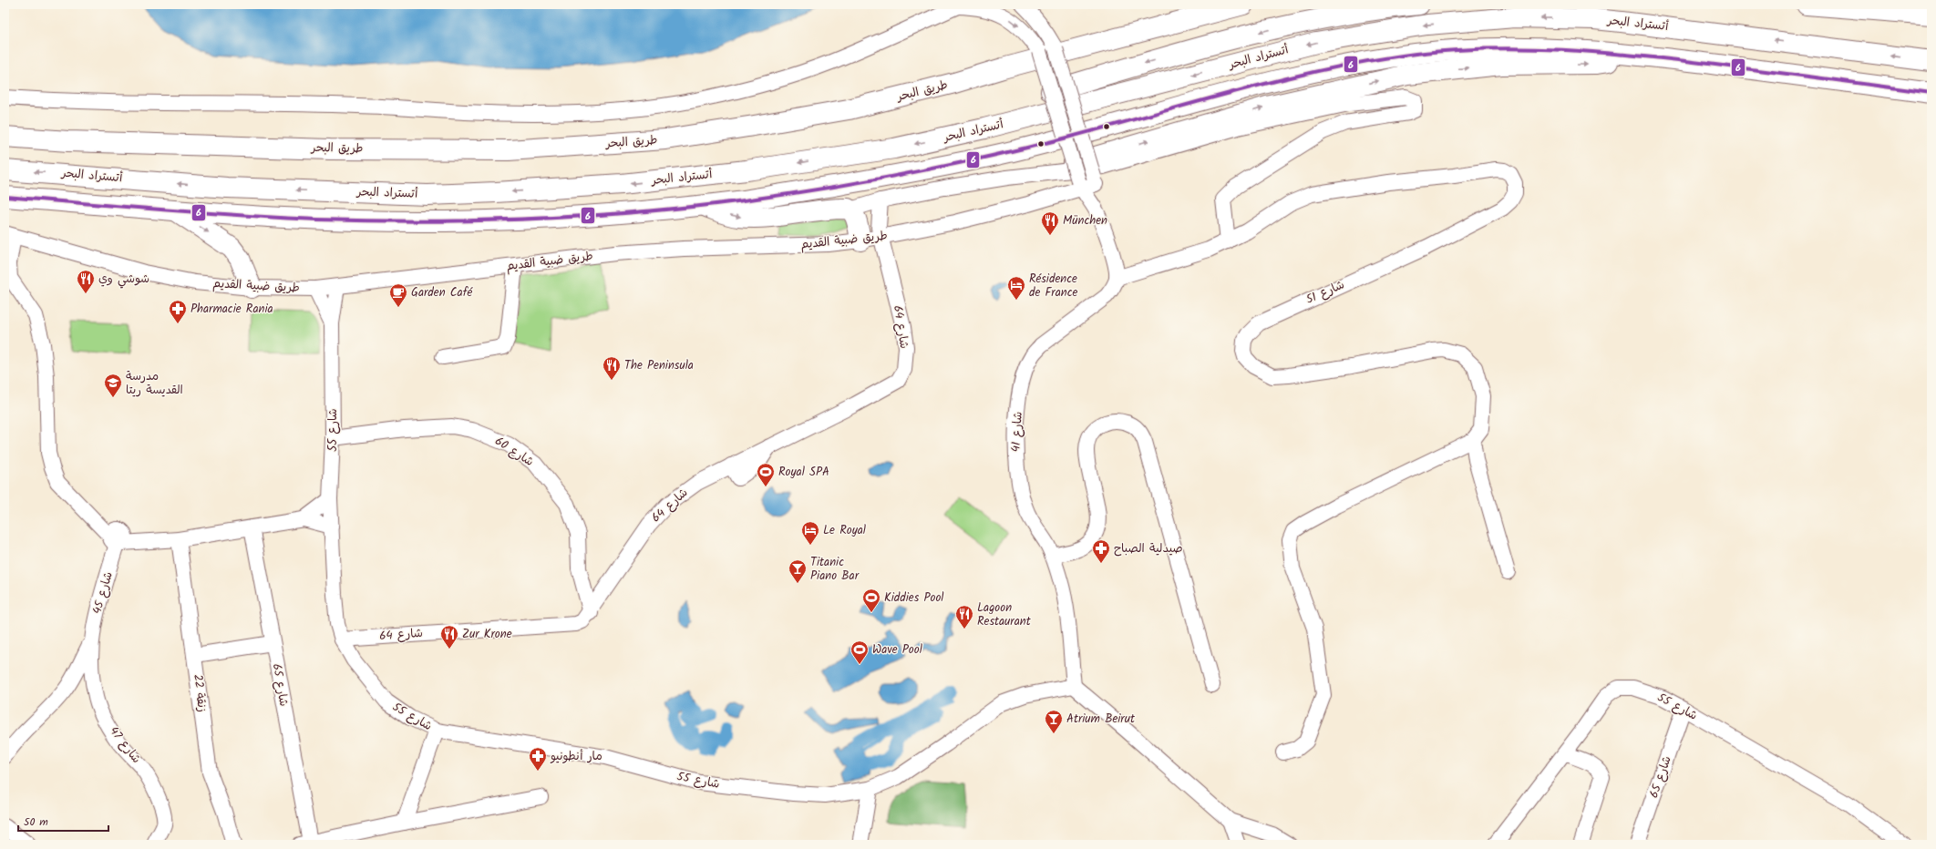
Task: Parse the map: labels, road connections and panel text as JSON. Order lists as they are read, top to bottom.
{
  "streets": {
    "highway": ["أتستراد البحر", "طريق البحر"],
    "street": [
      "طريق ضبية القديم",
      "شارع 51",
      "شارع 64",
      "شارع 55",
      "شارع 41",
      "شارع 60",
      "شارع 45",
      "شارع 65",
      "زنقة 22",
      "شارع 47"
    ]
  },
  "crossings": [
    ["طريق ضبية القديم", "شارع 64"],
    ["طريق ضبية القديم", "شارع 55"],
    ["شارع 51", "شارع 41"],
    ["شارع 64", "شارع 55"],
    ["شارع 64", "شارع 60"],
    ["شارع 55", "شارع 41"],
    ["شارع 55", "شارع 60"],
    ["شارع 55", "شارع 65"],
    ["شارع 45", "شارع 47"]
  ],
  "places": {
    "restaurant": [
      "München",
      "شوشي وي",
      "The Peninsula",
      "Lagoon Restaurant",
      "Zur Krone"
    ],
    "hotel": ["Résidence de France", "Le Royal"],
    "cafe": ["Garden Café"],
    "pharmacy": ["Pharmacie Rania", "صيدلية الصباح", "مار أنطونيو"],
    "school or university": ["مدرسة القديسة ريتا"],
    "sports": ["Royal SPA", "Kiddies Pool", "Wave Pool"],
    "bar": ["Titanic Piano Bar", "Atrium Beirut"]
  },
  "lines": ["transit line 6"],
  "scale_bar": "50 m"
}
